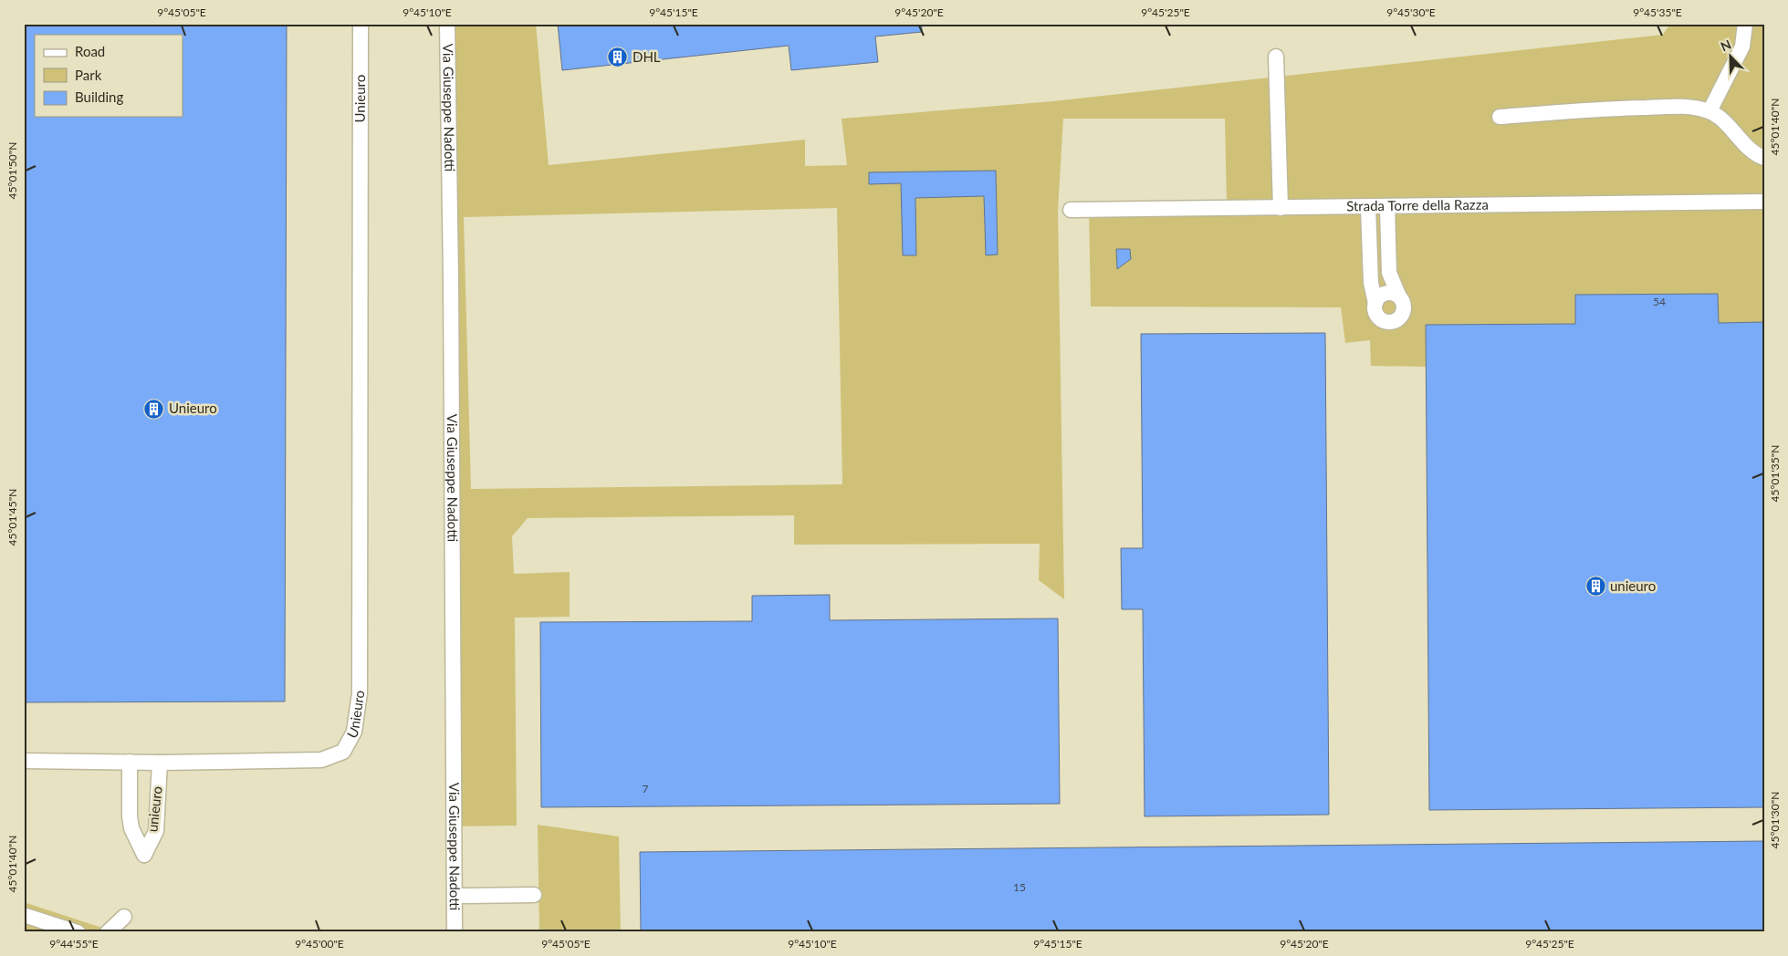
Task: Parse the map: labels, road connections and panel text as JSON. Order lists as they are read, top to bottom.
{
  "streets": {
    "street": [
      "Unieuro",
      "Via Giuseppe Nadotti",
      "Strada Torre della Razza",
      "unieuro"
    ]
  },
  "crossings": [
    ["Unieuro", "unieuro"]
  ],
  "places": {
    "building": ["DHL", "Unieuro", "unieuro"]
  },
  "house_numbers": ["54", "7", "15"],
  "legend": ["Road", "Park", "Building"],
  "north": "top left",
  "coordinates": [
    "9°45'05\"E",
    "9°45'10\"E",
    "9°45'15\"E",
    "9°45'20\"E",
    "9°45'25\"E",
    "9°45'30\"E",
    "9°45'35\"E",
    "45°01'40\"N",
    "45°01'50\"N",
    "45°01'35\"N",
    "45°01'45\"N",
    "45°01'30\"N",
    "9°44'55\"E",
    "9°45'00\"E"
  ]
}
